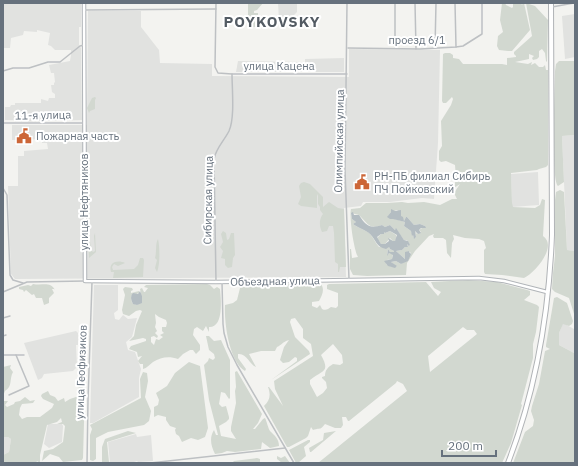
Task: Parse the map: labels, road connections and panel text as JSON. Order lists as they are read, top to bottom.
{
  "streets": {
    "street": [
      "проезд 6/1",
      "улица Кацена",
      "11-я улица",
      "Олимпийская улица",
      "Сибирская улица",
      "улица Нефтяников",
      "Объездная улица",
      "улица Геофизиков"
    ]
  },
  "crossings": [
    ["проезд 6/1", "Олимпийская улица"],
    ["улица Кацена", "Олимпийская улица"],
    ["улица Кацена", "Сибирская улица"],
    ["11-я улица", "улица Нефтяников"],
    ["Олимпийская улица", "Объездная улица"],
    ["Сибирская улица", "Объездная улица"],
    ["улица Нефтяников", "Объездная улица"],
    ["Объездная улица", "улица Геофизиков"]
  ],
  "districts": ["POYKOVSKY"],
  "places": {
    "public building": ["Пожарная часть", "РН-ПБ филиал Сибирь ПЧ Пойковский"]
  },
  "scale_bar": "200 m"
}
